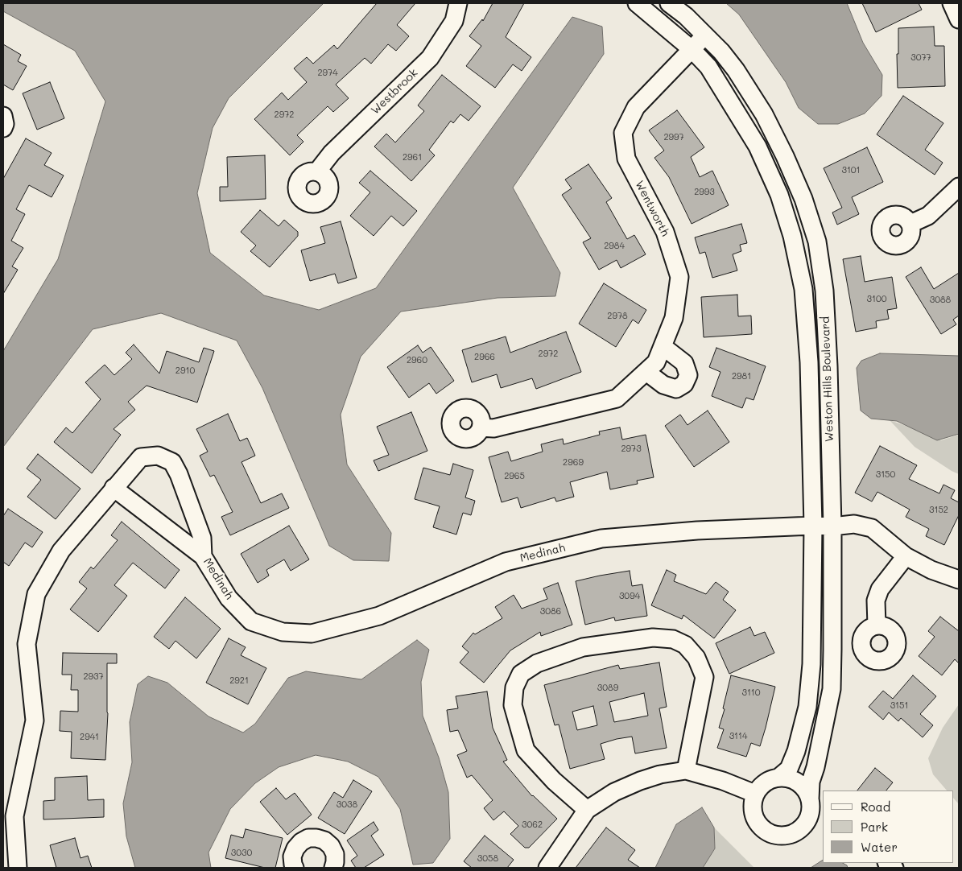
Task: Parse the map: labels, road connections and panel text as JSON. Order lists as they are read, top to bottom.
{
  "streets": {
    "street": [
      "Westbrook",
      "Wentworth",
      "Weston Hills Boulevard",
      "Medinah"
    ]
  },
  "crossings": [
    ["Wentworth", "Weston Hills Boulevard"],
    ["Weston Hills Boulevard", "Medinah"]
  ],
  "house_numbers": [
    "3077",
    "2974",
    "2972",
    "2997",
    "2961",
    "3101",
    "2993",
    "2984",
    "3100",
    "3088",
    "2978",
    "2972",
    "2966",
    "2960",
    "2910",
    "2981",
    "2973",
    "2969",
    "3150",
    "2965",
    "3152",
    "3094",
    "3086",
    "2937",
    "2921",
    "3089",
    "3110",
    "3151",
    "3114",
    "2941",
    "3038",
    "3062",
    "3030",
    "3058"
  ],
  "legend": ["Road", "Park", "Water"]
}
